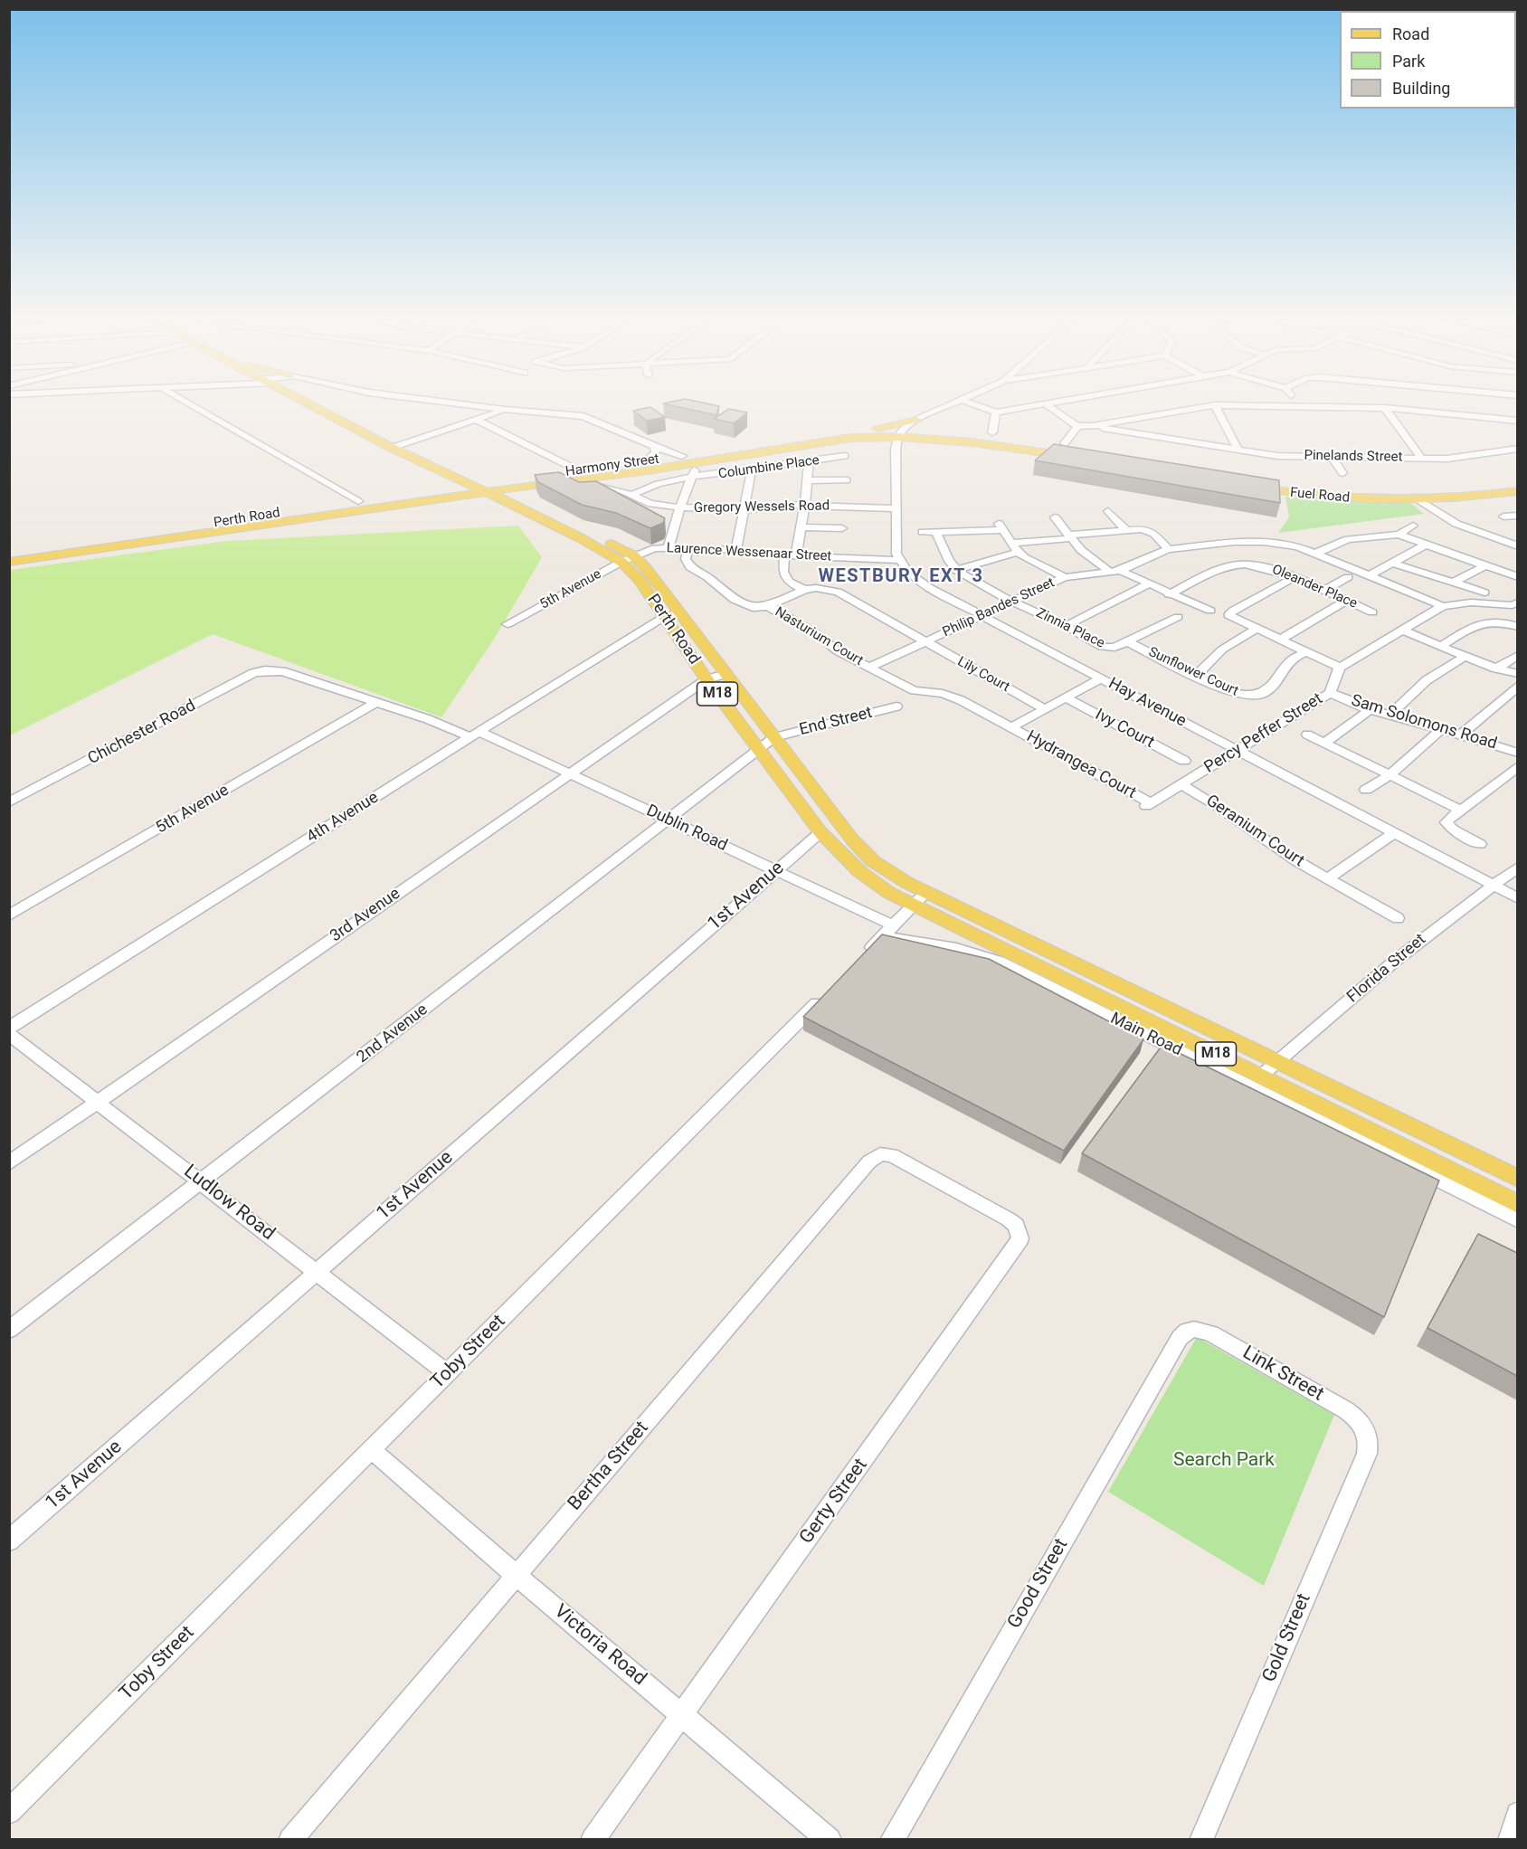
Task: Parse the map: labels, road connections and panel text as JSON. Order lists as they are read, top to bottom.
{
  "streets": {
    "main road": [
      "Harmony Street",
      "Fuel Road",
      "Perth Road",
      "M18",
      "Main Road"
    ],
    "street": [
      "Pinelands Street",
      "Columbine Place",
      "Gregory Wessels Road",
      "Laurence Wessenaar Street",
      "Oleander Place",
      "5th Avenue",
      "Philip Bandes Street",
      "Zinnia Place",
      "Nasturium Court",
      "Sunflower Court",
      "Lily Court",
      "Hay Avenue",
      "End Street",
      "Sam Solomons Road",
      "Ivy Court",
      "Chichester Road",
      "Percy Peffer Street",
      "Hydrangea Court",
      "4th Avenue",
      "Dublin Road",
      "Geranium Court",
      "1st Avenue",
      "3rd Avenue",
      "Florida Street",
      "2nd Avenue",
      "Ludlow Road",
      "Toby Street",
      "Link Street",
      "Bertha Street",
      "Gerty Street",
      "Good Street",
      "Gold Street",
      "Victoria Road"
    ]
  },
  "crossings": [
    ["Harmony Street", "Perth Road"],
    ["Columbine Place", "Gregory Wessels Road"],
    ["Perth Road", "Laurence Wessenaar Street"],
    ["Perth Road", "5th Avenue"],
    ["Perth Road", "End Street"],
    ["Perth Road", "4th Avenue"],
    ["Perth Road", "1st Avenue"],
    ["Perth Road", "3rd Avenue"],
    ["Perth Road", "2nd Avenue"],
    ["Perth Road", "Main Road"],
    ["Laurence Wessenaar Street", "5th Avenue"],
    ["Laurence Wessenaar Street", "Hay Avenue"],
    ["5th Avenue", "Dublin Road"],
    ["Philip Bandes Street", "Zinnia Place"],
    ["Philip Bandes Street", "Nasturium Court"],
    ["Philip Bandes Street", "Lily Court"],
    ["Philip Bandes Street", "Hay Avenue"],
    ["Zinnia Place", "Sunflower Court"],
    ["Nasturium Court", "Hydrangea Court"],
    ["Hay Avenue", "Percy Peffer Street"],
    ["Hay Avenue", "Florida Street"],
    ["End Street", "2nd Avenue"],
    ["Sam Solomons Road", "Percy Peffer Street"],
    ["Chichester Road", "Dublin Road"],
    ["Percy Peffer Street", "Hydrangea Court"],
    ["Percy Peffer Street", "Geranium Court"],
    ["4th Avenue", "Dublin Road"],
    ["Dublin Road", "1st Avenue"],
    ["Dublin Road", "3rd Avenue"],
    ["Dublin Road", "2nd Avenue"],
    ["Dublin Road", "Main Road"],
    ["1st Avenue", "Ludlow Road"],
    ["3rd Avenue", "Ludlow Road"],
    ["Florida Street", "Main Road"],
    ["2nd Avenue", "Ludlow Road"],
    ["Ludlow Road", "Toby Street"],
    ["Toby Street", "Victoria Road"],
    ["Link Street", "Good Street"],
    ["Link Street", "Gold Street"],
    ["Bertha Street", "Gerty Street"],
    ["Bertha Street", "Victoria Road"],
    ["Gerty Street", "Victoria Road"]
  ],
  "districts": ["WESTBURY EXT 3"],
  "parks": ["Search Park"],
  "legend": ["Road", "Park", "Building"]
}
